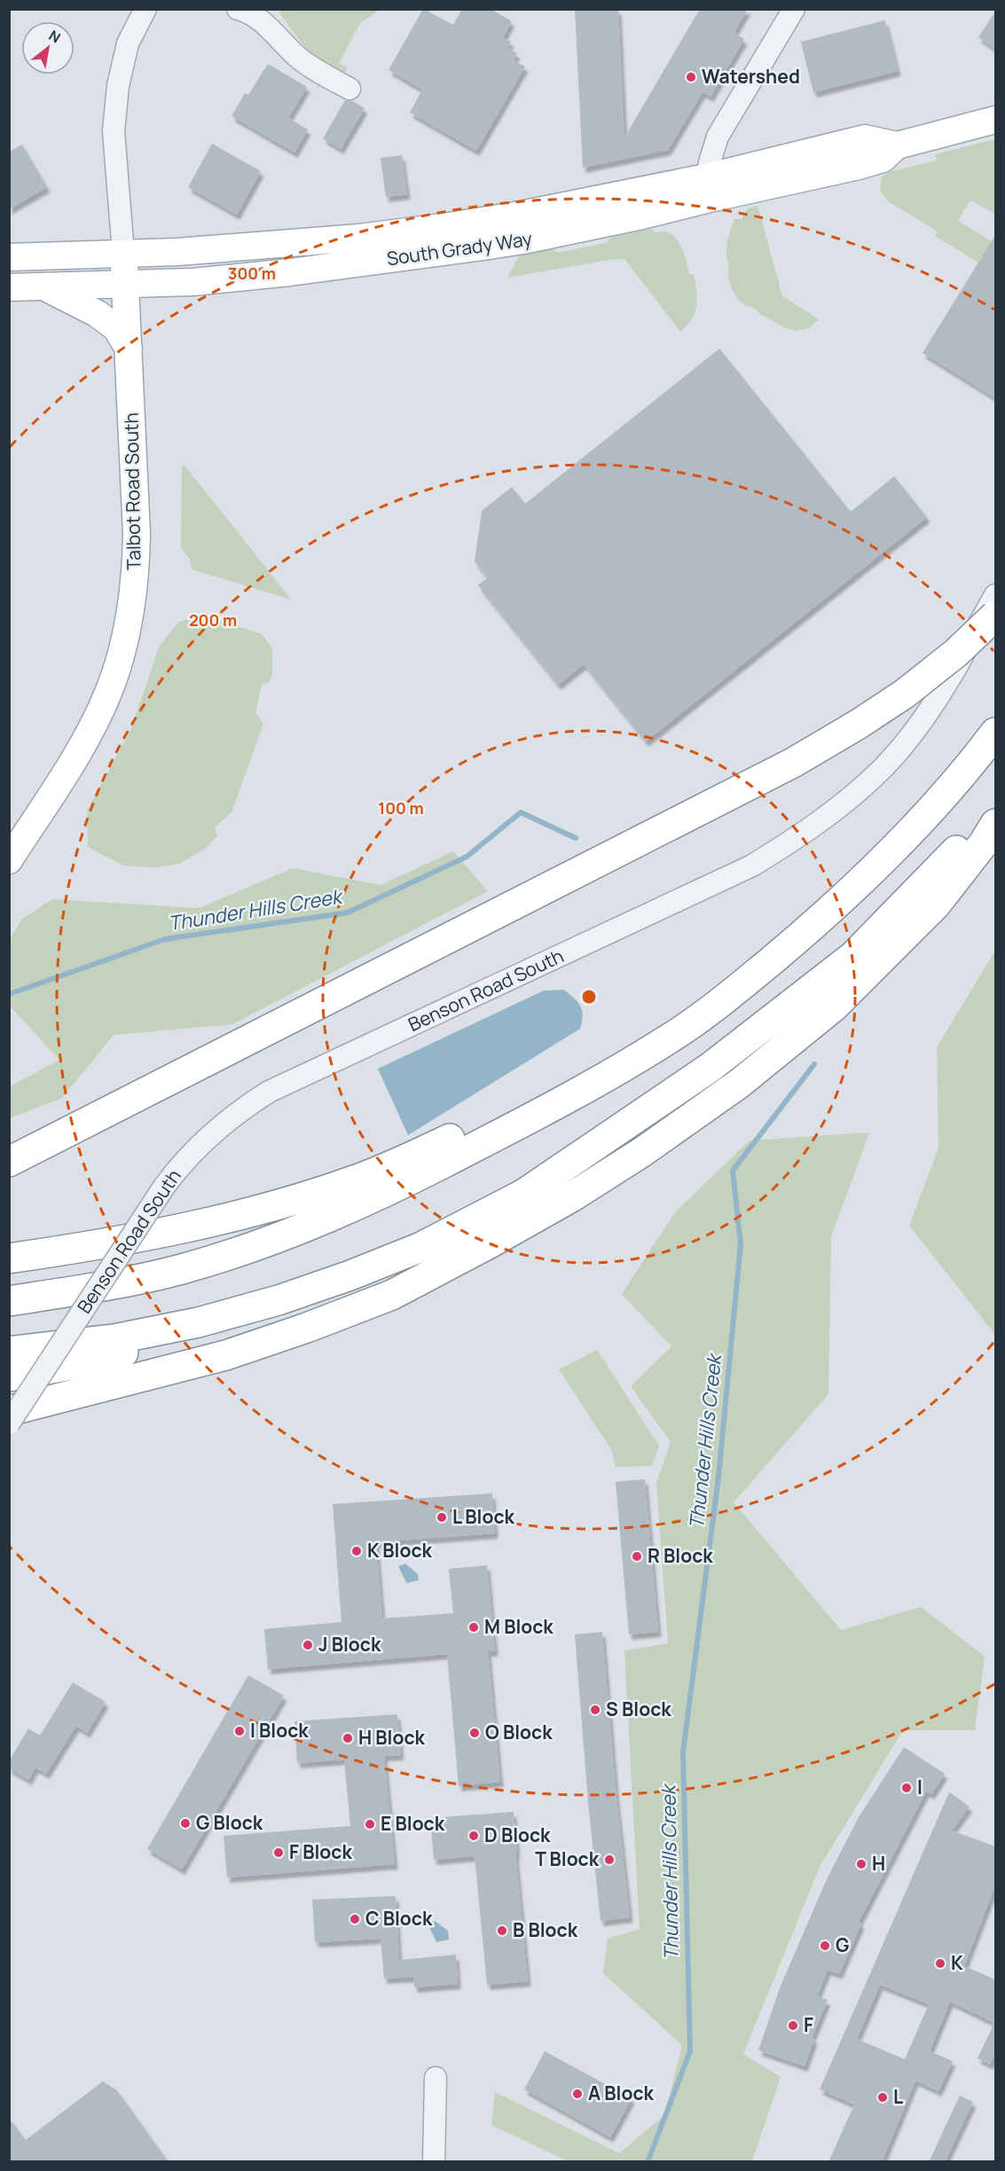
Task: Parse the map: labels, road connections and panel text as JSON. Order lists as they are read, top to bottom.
{
  "streets": {
    "main road": ["South Grady Way", "Talbot Road South"],
    "street": ["Benson Road South"]
  },
  "crossings": [
    ["South Grady Way", "Talbot Road South"]
  ],
  "water": ["Thunder Hills Creek"],
  "places": [
    "Watershed",
    "L Block",
    "K Block",
    "R Block",
    "M Block",
    "J Block",
    "S Block",
    "I Block",
    "O Block",
    "H Block",
    "I",
    "G Block",
    "E Block",
    "D Block",
    "F Block",
    "T Block",
    "H",
    "C Block",
    "B Block",
    "G",
    "K",
    "F",
    "A Block",
    "L"
  ],
  "north": "top right",
  "rings": ["300 m", "200 m", "100 m"]
}
